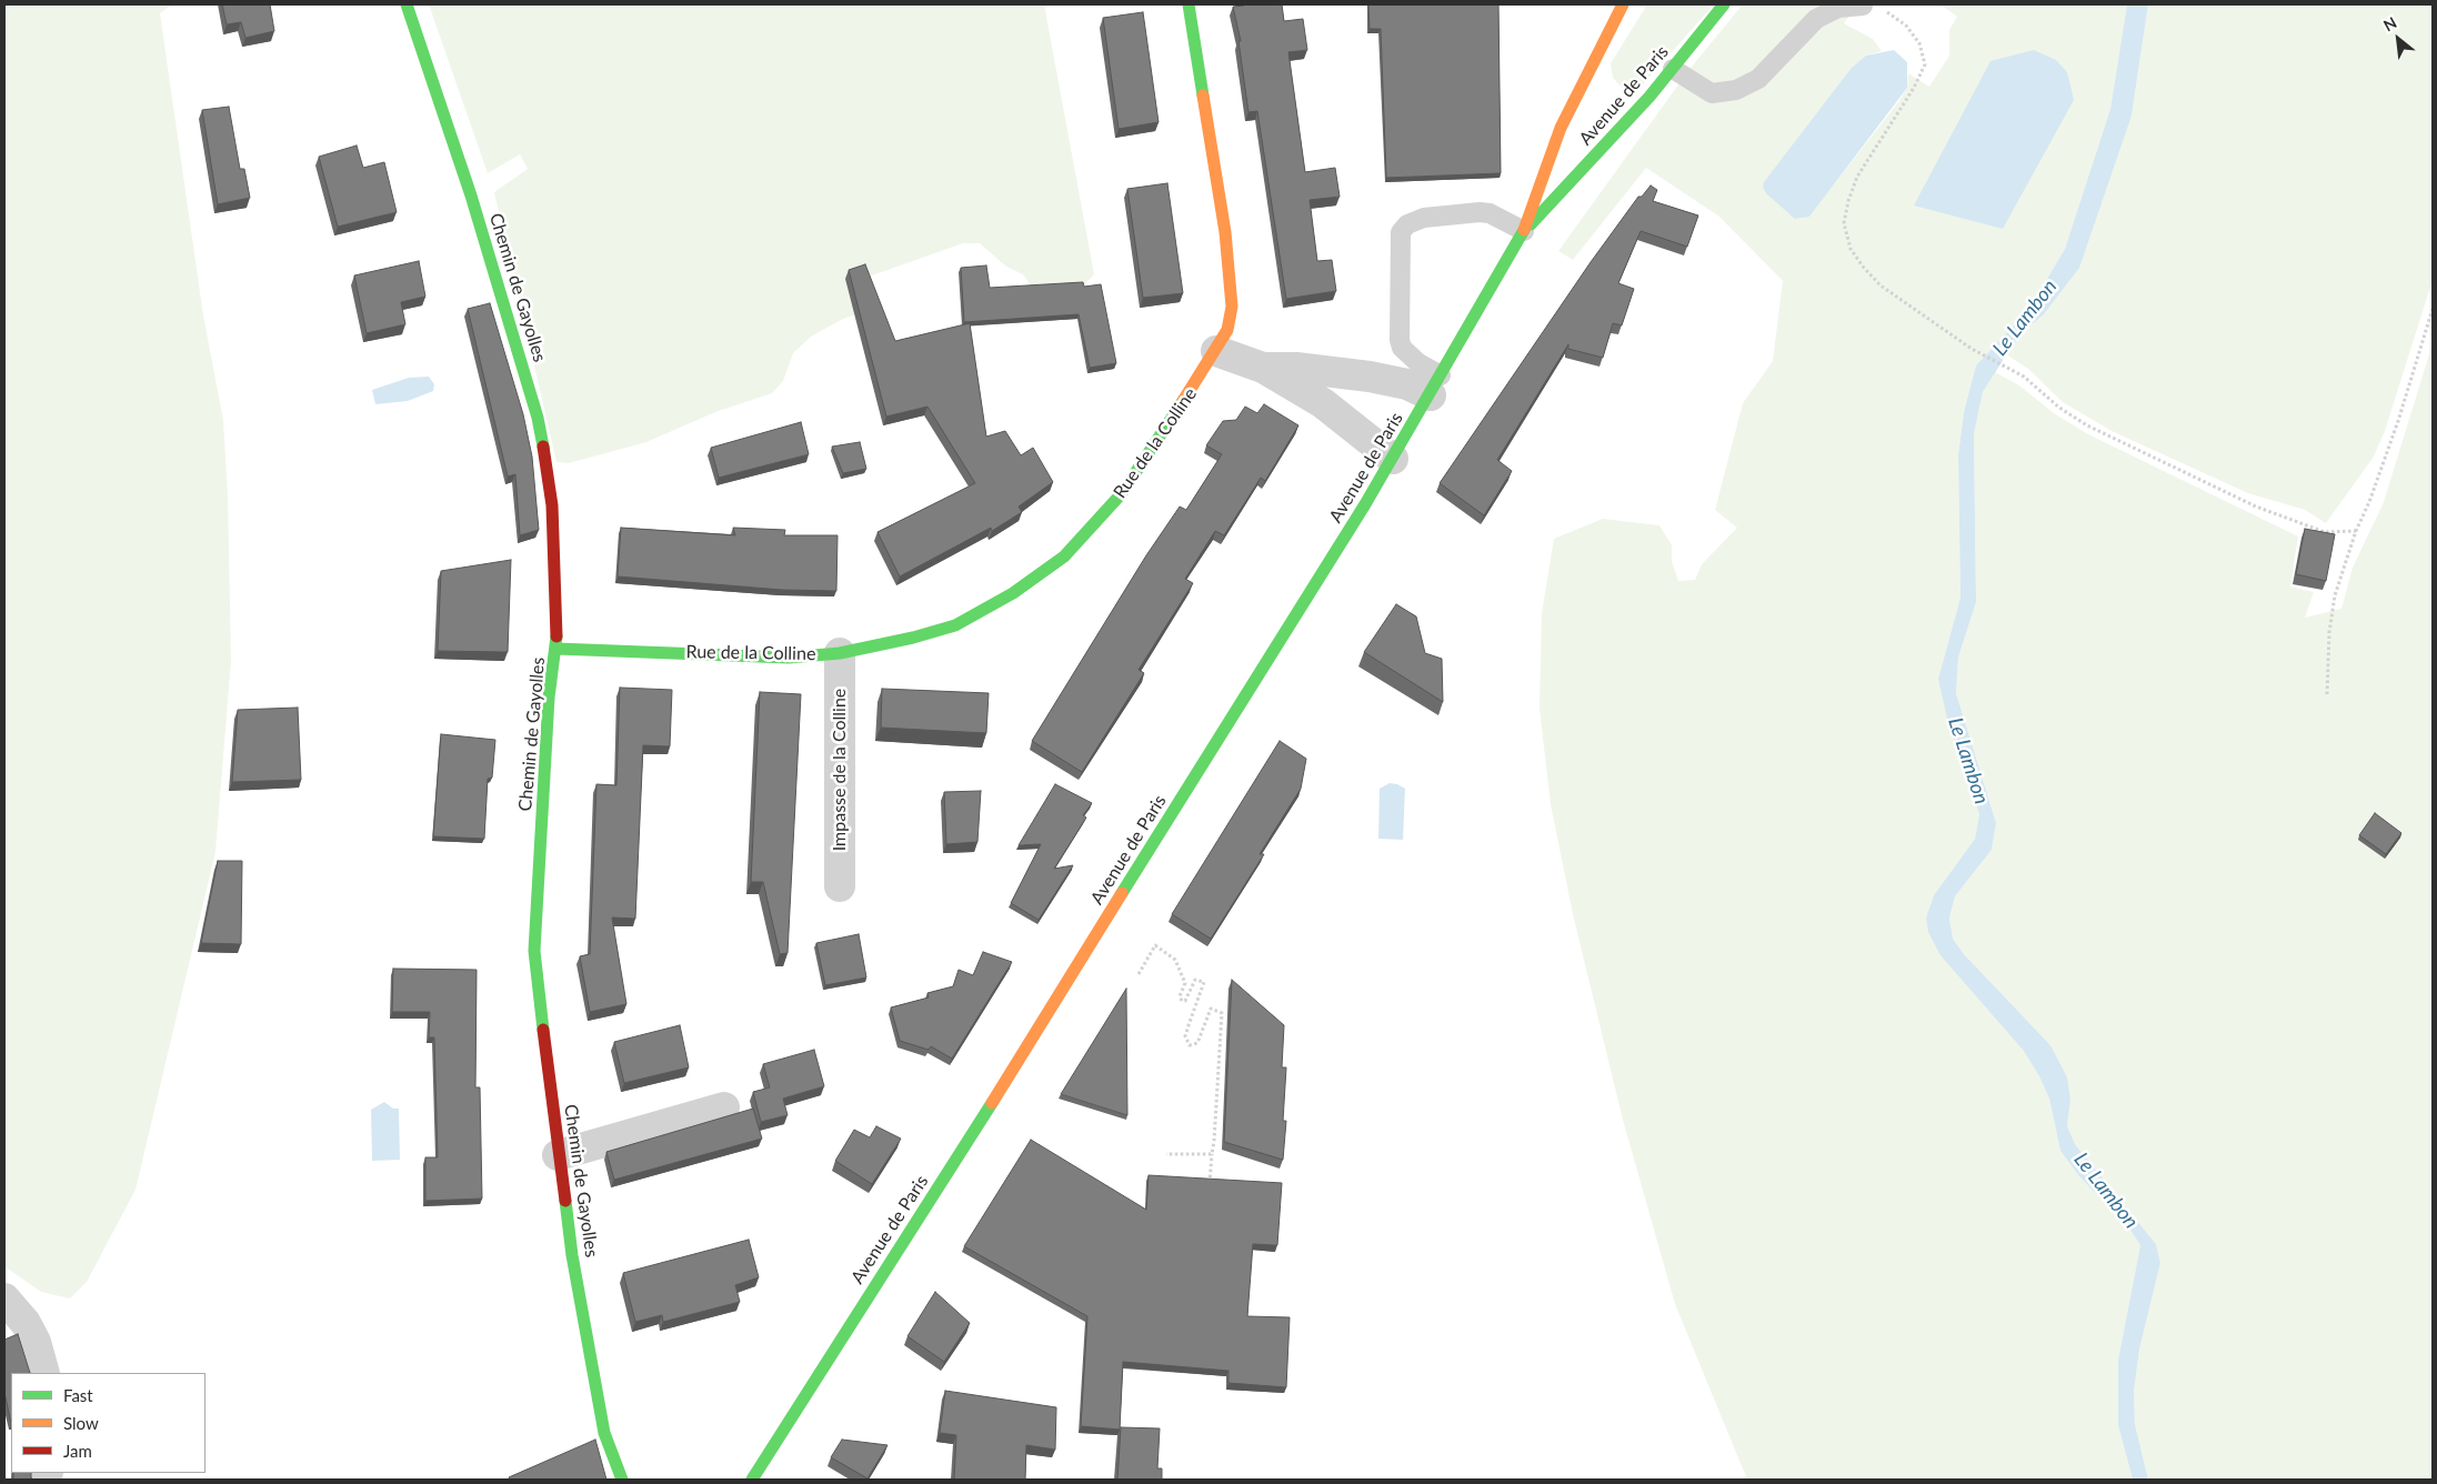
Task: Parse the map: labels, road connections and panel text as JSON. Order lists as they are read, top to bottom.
{
  "streets": {
    "street": [
      "Avenue de Paris",
      "Chemin de Gayolles",
      "Rue de la Colline",
      "Impasse de la Colline"
    ]
  },
  "crossings": [
    ["Chemin de Gayolles", "Rue de la Colline"],
    ["Rue de la Colline", "Impasse de la Colline"]
  ],
  "water": ["Le Lambon"],
  "legend": ["Fast", "Slow", "Jam"],
  "north": "top left"
}
